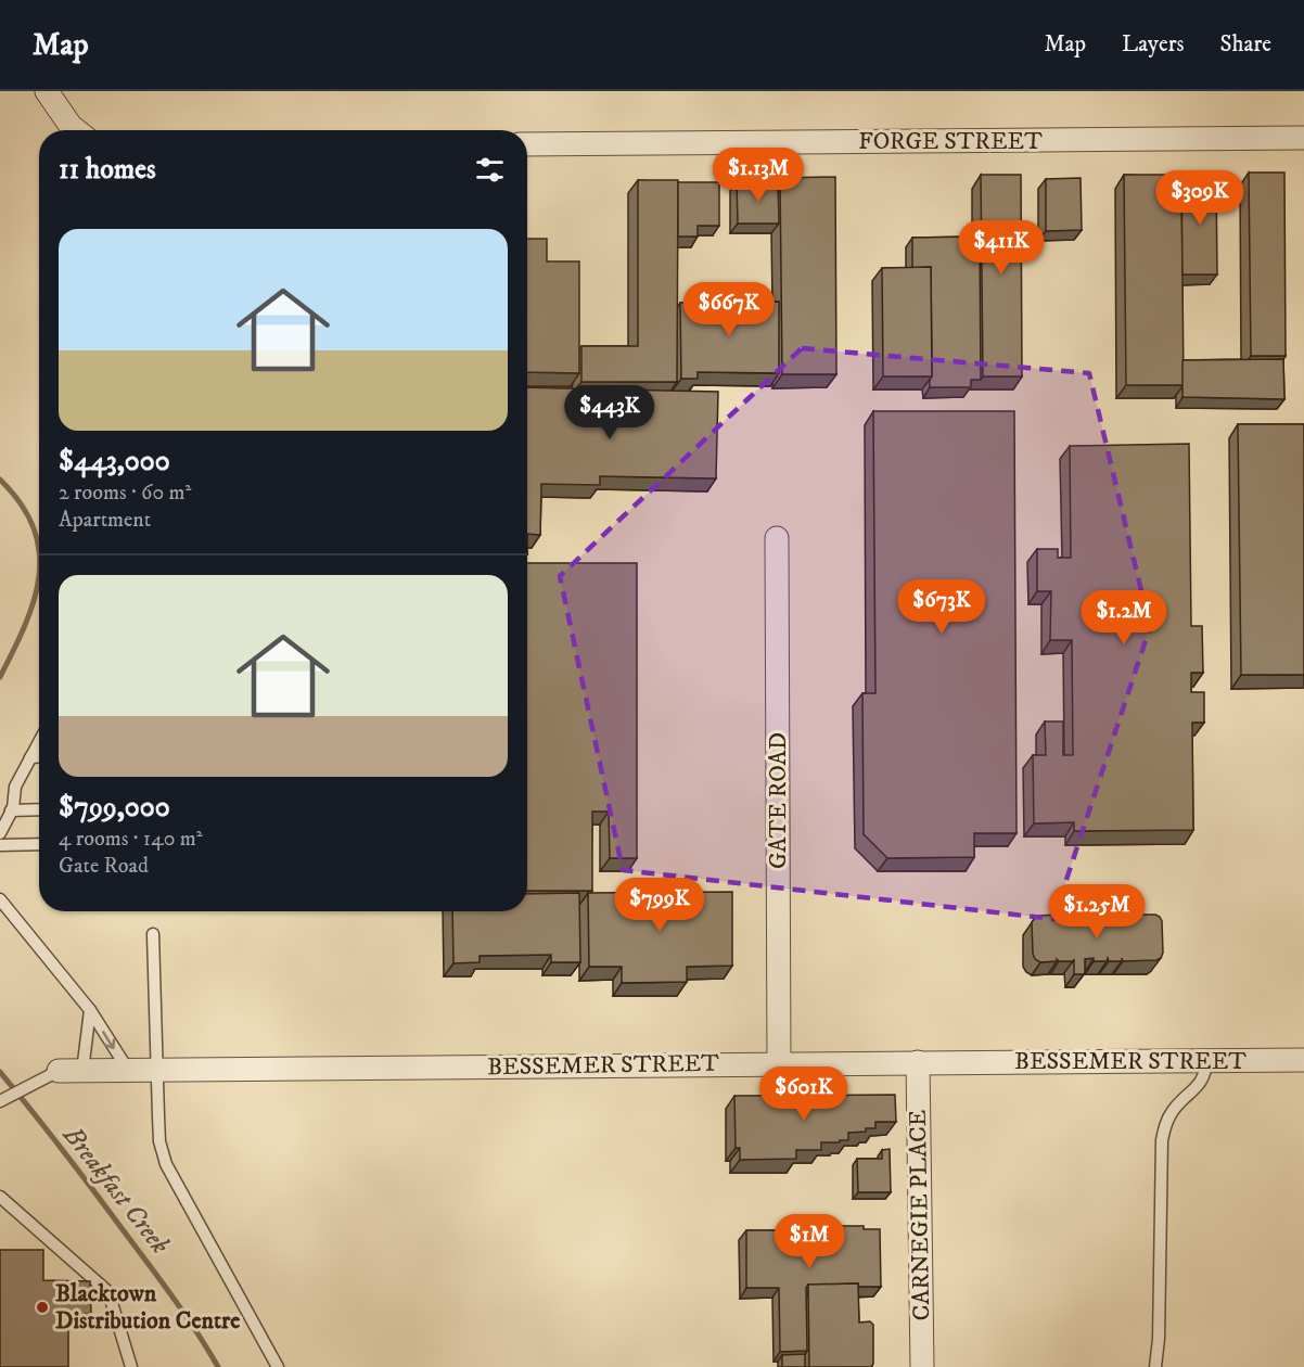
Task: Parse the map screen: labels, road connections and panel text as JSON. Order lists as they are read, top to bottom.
{
  "streets": {
    "street": [
      "FORGE STREET",
      "GATE ROAD",
      "BESSEMER STREET",
      "CARNEGIE PLACE"
    ]
  },
  "crossings": [
    ["GATE ROAD", "BESSEMER STREET"],
    ["BESSEMER STREET", "CARNEGIE PLACE"]
  ],
  "water": ["Breakfast Creek"],
  "places": ["Blacktown Distribution Centre"],
  "page": {
    "header": "Map",
    "nav": ["Map", "Layers", "Share"],
    "heading": "11 homes",
    "price": [
      "$1.13M",
      "$309K",
      "$411K",
      "$667K",
      "$443K",
      "$673K",
      "$1.2M",
      "$799K",
      "$1.25M",
      "$601K",
      "$1M"
    ],
    "list": [
      {
        "name": "$443,000",
        "note": "2 rooms · 60 m² · Apartment"
      },
      {
        "name": "$799,000",
        "note": "4 rooms · 140 m² · Gate Road"
      }
    ]
  }
}
